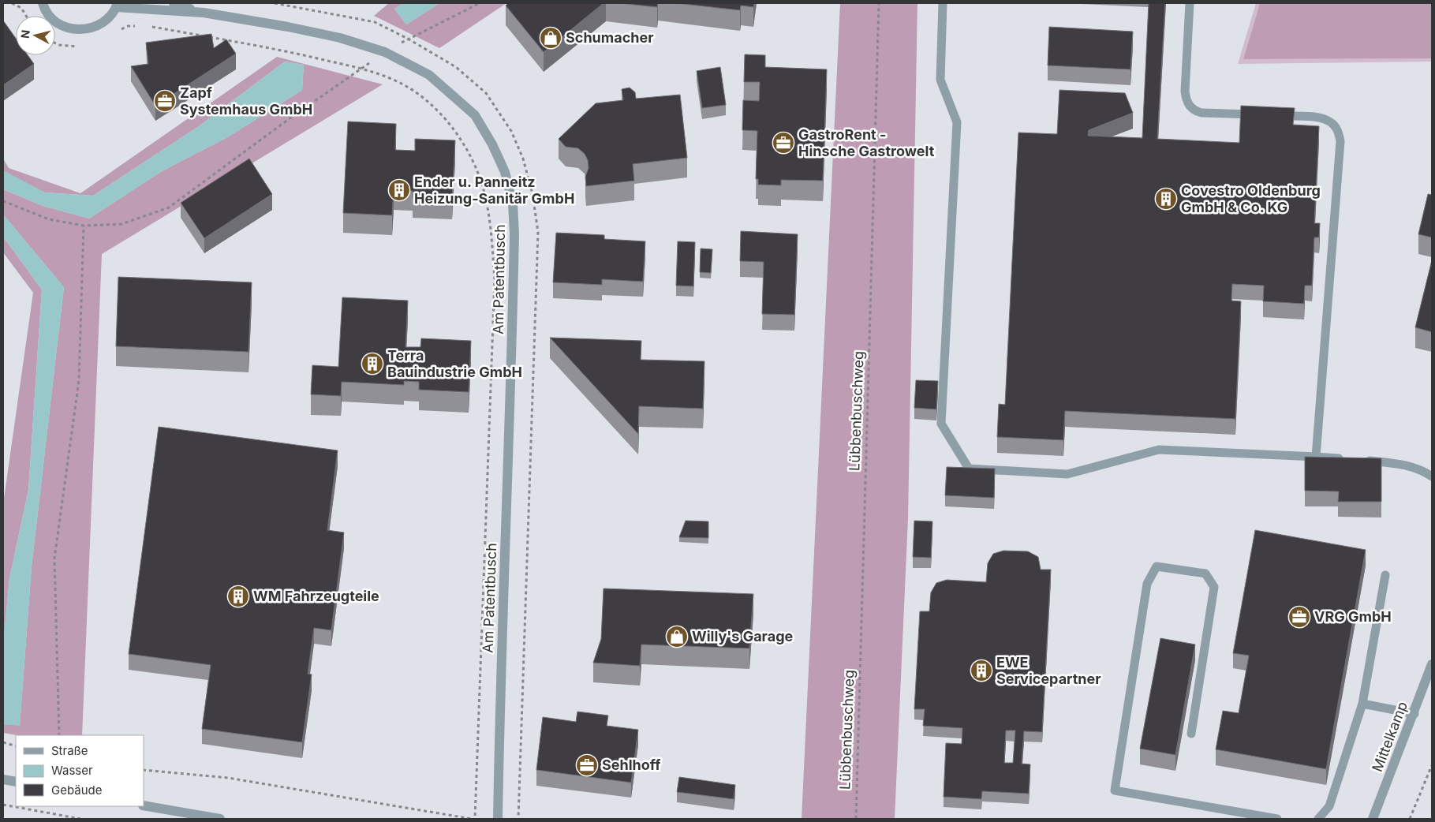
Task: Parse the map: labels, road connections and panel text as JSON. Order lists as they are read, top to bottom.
{
  "streets": {
    "street": ["Am Patentbusch", "Mittelkamp"],
    "path": ["Lübbenbuschweg"]
  },
  "places": {
    "shop": ["Schumacher", "Willy's Garage"],
    "office": [
      "Zapf Systemhaus GmbH",
      "GastroRent - Hinsche Gastrowelt",
      "VRG GmbH",
      "Sehlhoff"
    ],
    "building": [
      "Ender u. Panneitz Heizung-Sanitär GmbH",
      "Covestro Oldenburg GmbH & Co. KG",
      "Terra Bauindustrie GmbH",
      "WM Fahrzeugteile",
      "EWE Servicepartner"
    ]
  },
  "legend": ["Straße", "Wasser", "Gebäude"],
  "north": "left"
}
